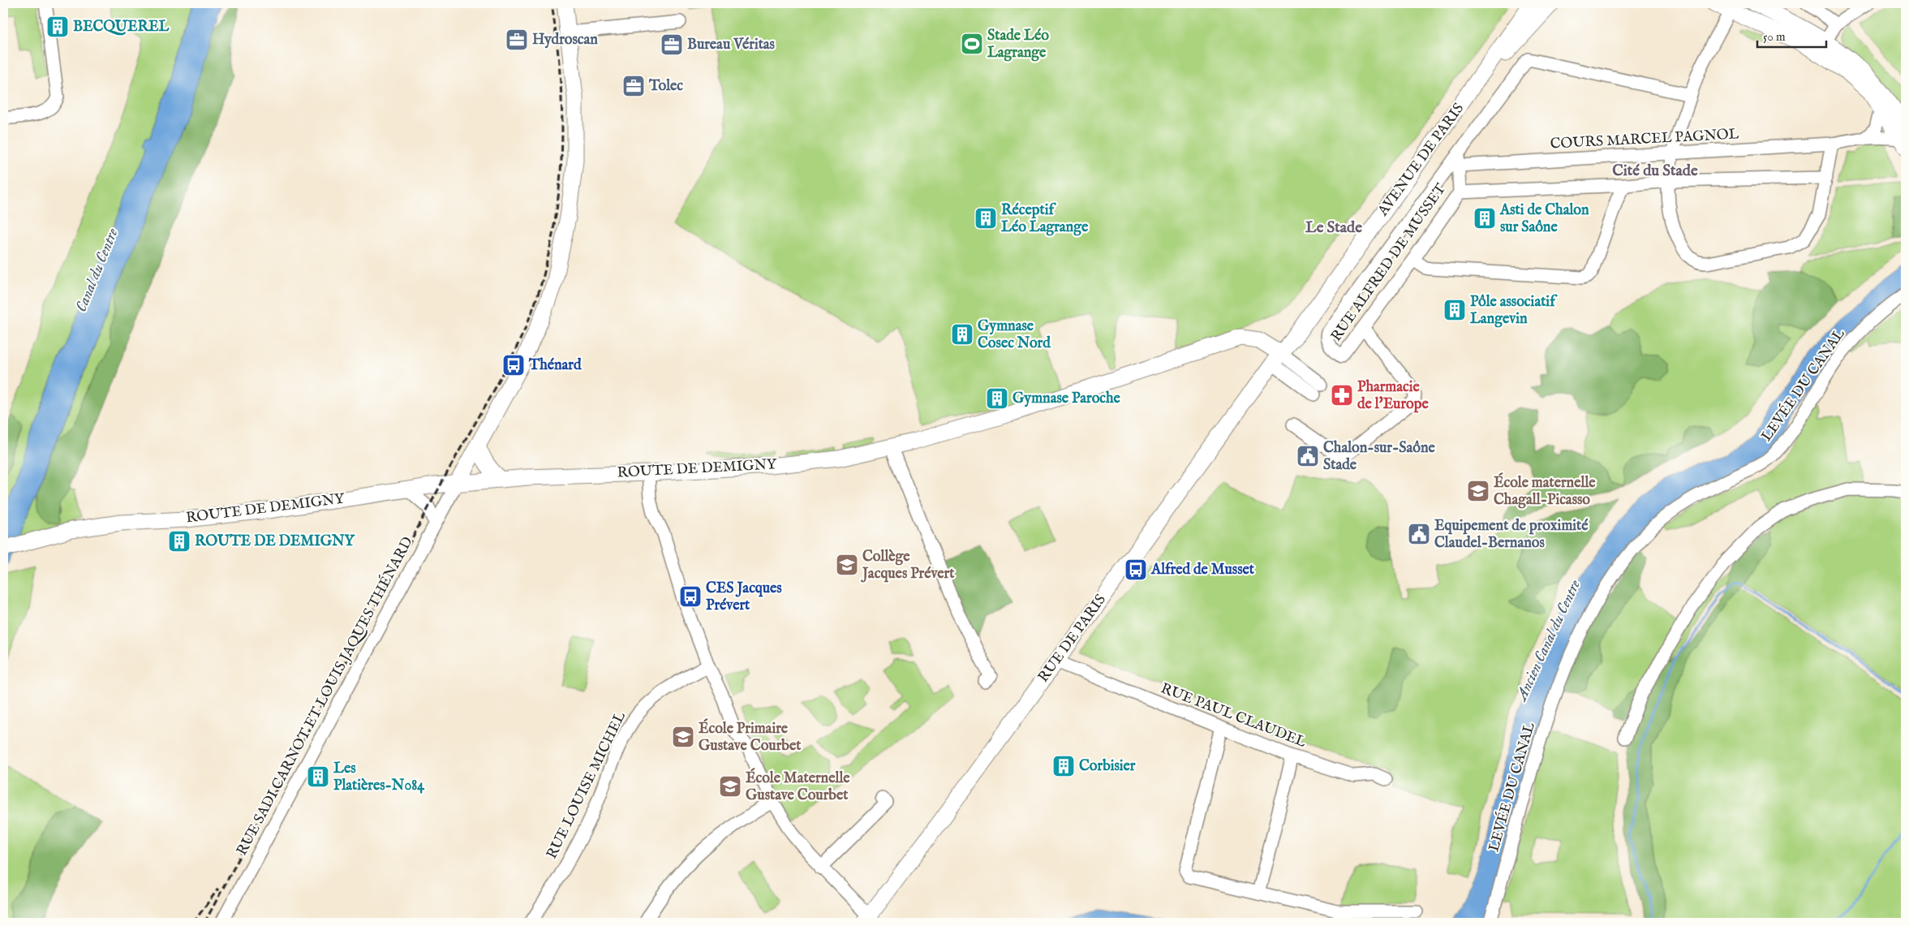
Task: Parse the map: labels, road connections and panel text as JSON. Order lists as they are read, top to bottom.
{
  "streets": {
    "main road": ["AVENUE DE PARIS", "ROUTE DE DEMIGNY", "RUE DE PARIS"],
    "street": [
      "COURS MARCEL PAGNOL",
      "RUE ALFRED DE MUSSET",
      "LEVÉE DU CANAL",
      "RUE SADI CARNOT ET LOUIS JAQUES THÉNARD",
      "RUE PAUL CLAUDEL",
      "RUE LOUISE MICHEL"
    ]
  },
  "crossings": [
    ["COURS MARCEL PAGNOL", "RUE ALFRED DE MUSSET"],
    ["AVENUE DE PARIS", "ROUTE DE DEMIGNY"],
    ["AVENUE DE PARIS", "RUE DE PARIS"],
    ["ROUTE DE DEMIGNY", "RUE DE PARIS"],
    ["ROUTE DE DEMIGNY", "RUE SADI CARNOT ET LOUIS JAQUES THÉNARD"],
    ["RUE DE PARIS", "RUE PAUL CLAUDEL"]
  ],
  "districts": ["Cité du Stade", "Le Stade"],
  "water": ["Canal du Centre", "Ancien Canal du Centre"],
  "places": {
    "building": [
      "BECQUEREL",
      "Réceptif Léo Lagrange",
      "Asti de Chalon sur Saône",
      "Pôle associatif Langevin",
      "Gymnase Cosec Nord",
      "Gymnase Paroche",
      "ROUTE DE DEMIGNY",
      "Corbisier",
      "Les Platières-N084"
    ],
    "office": ["Hydroscan", "Bureau Véritas", "Tolec"],
    "sports": ["Stade Léo Lagrange"],
    "bus stop": ["Thénard", "Alfred de Musset", "CES Jacques Prévert"],
    "pharmacy": ["Pharmacie de l'Europe"],
    "public building": ["Chalon-sur-Saône Stade", "Equipement de proximité Claudel-Bernanos"],
    "school or university": [
      "École maternelle Chagall-Picasso",
      "Collège Jacques Prévert",
      "École Primaire Gustave Courbet",
      "École Maternelle Gustave Courbet"
    ]
  },
  "scale_bar": "50 m"
}
